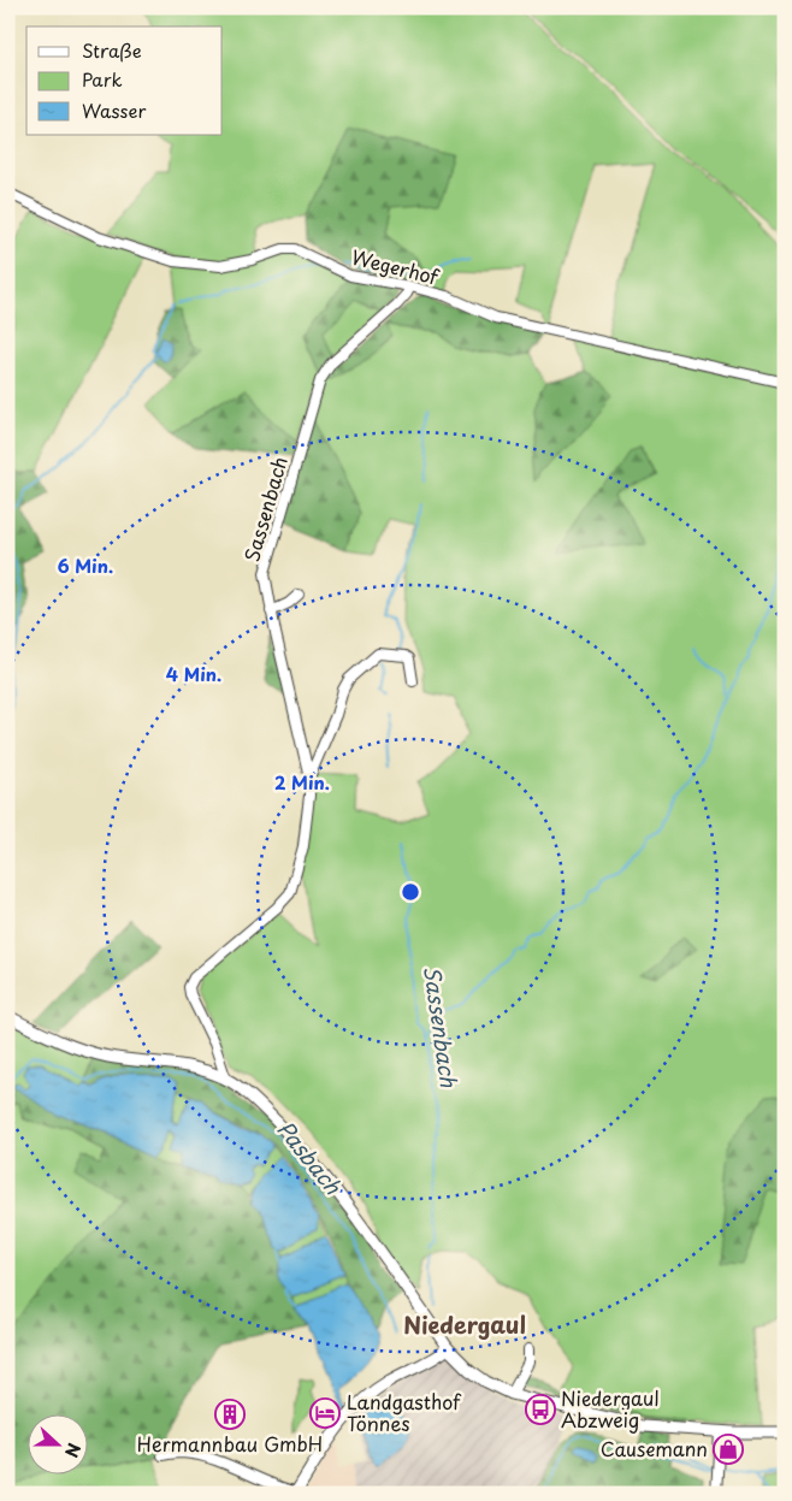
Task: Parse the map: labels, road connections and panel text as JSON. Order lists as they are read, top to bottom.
{
  "streets": {
    "street": ["Wegerhof", "Sassenbach"]
  },
  "crossings": [
    ["Wegerhof", "Sassenbach"]
  ],
  "districts": ["Niedergaul"],
  "water": ["Sassenbach", "Pasbach"],
  "places": {
    "bus stop": ["Niedergaul Abzweig"],
    "hotel": ["Landgasthof Tönnes"],
    "building": ["Hermannbau GmbH"],
    "shop": ["Causemann"]
  },
  "legend": ["Straße", "Park", "Wasser"],
  "north": "right",
  "rings": ["6 Min.", "4 Min.", "2 Min."]
}
